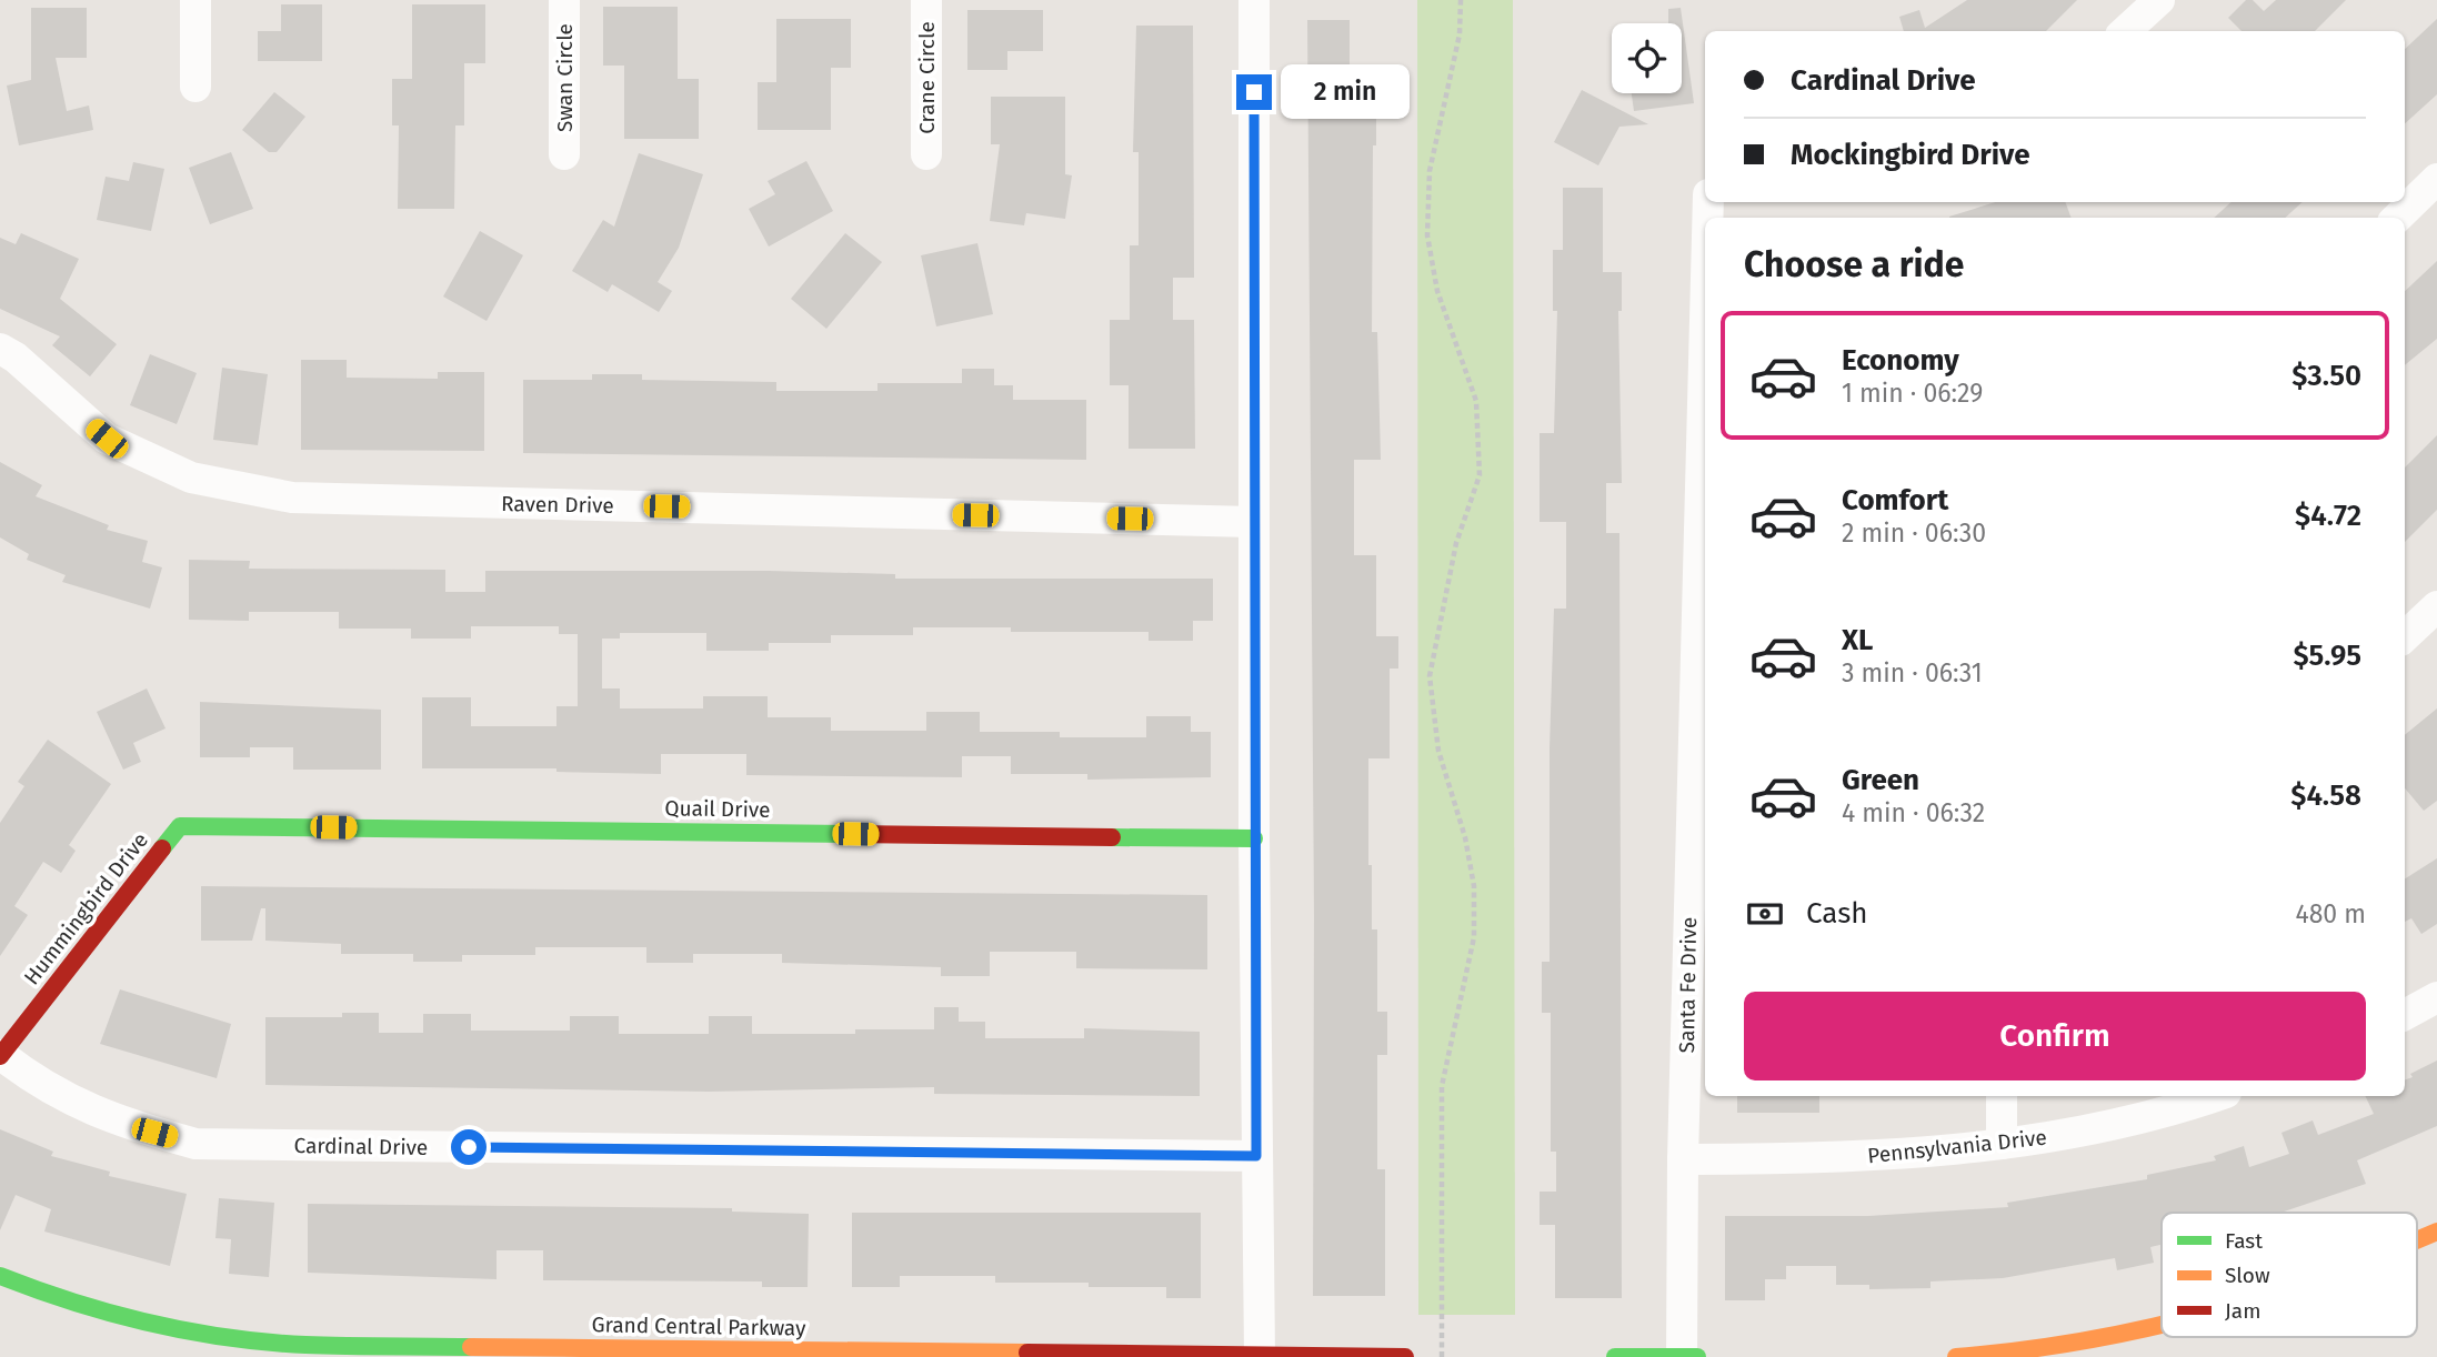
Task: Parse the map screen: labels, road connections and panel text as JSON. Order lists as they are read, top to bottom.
{
  "streets": {
    "street": [
      "Swan Circle",
      "Crane Circle",
      "Raven Drive",
      "Quail Drive",
      "Hummingbird Drive",
      "Santa Fe Drive",
      "Cardinal Drive",
      "Pennsylvania Drive",
      "Grand Central Parkway"
    ]
  },
  "crossings": [
    ["Quail Drive", "Hummingbird Drive"],
    ["Hummingbird Drive", "Cardinal Drive"],
    ["Santa Fe Drive", "Pennsylvania Drive"]
  ],
  "legend": ["Fast", "Slow", "Jam"],
  "page": {
    "banner": ["Cardinal Drive", "Mockingbird Drive"],
    "bubble": "2 min",
    "heading": "Choose a ride",
    "list": [
      {
        "name": "Economy",
        "note": "1 min · 06:29",
        "value": "$3.50"
      },
      {
        "name": "Comfort",
        "note": "2 min · 06:30",
        "value": "$4.72"
      },
      {
        "name": "XL",
        "note": "3 min · 06:31",
        "value": "$5.95"
      },
      {
        "name": "Green",
        "note": "4 min · 06:32",
        "value": "$4.58"
      }
    ],
    "pay": ["Cash", "480 m"],
    "buttons": "Confirm"
  }
}
